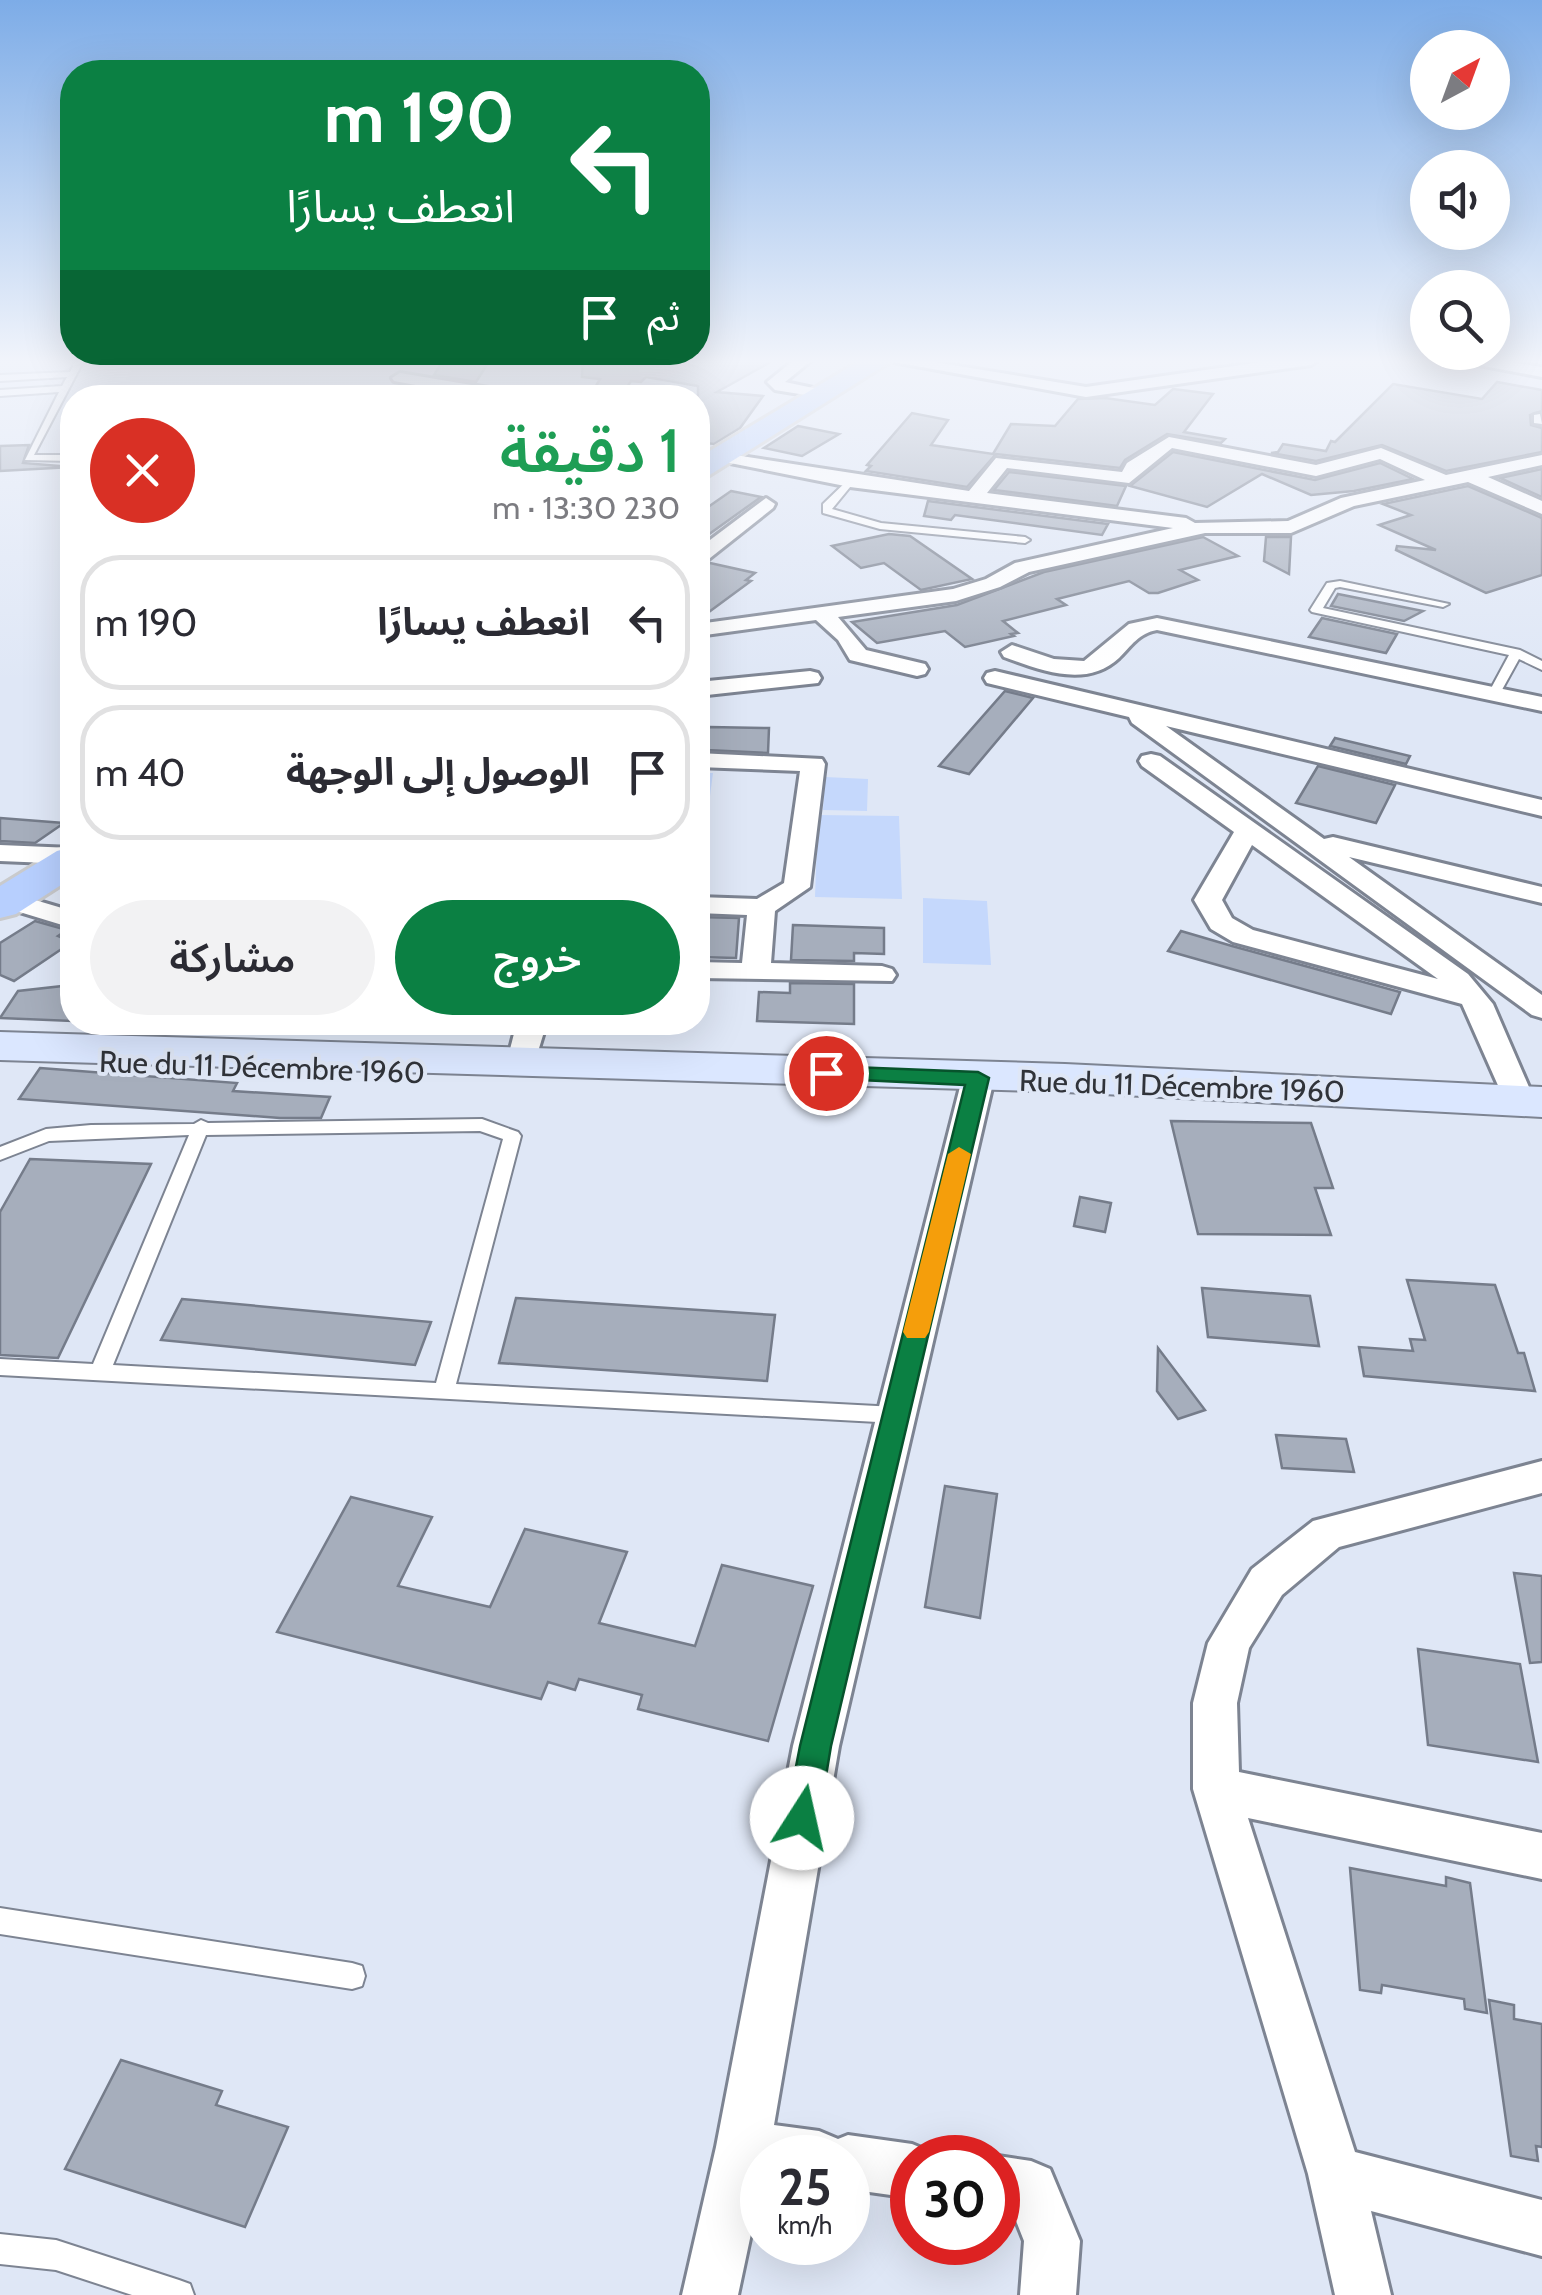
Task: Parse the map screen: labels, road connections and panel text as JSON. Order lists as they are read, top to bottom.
{
  "streets": {
    "main road": ["Rue du 11 Décembre 1960"]
  },
  "north": "top right",
  "page": {
    "turn": ["190 m", "انعطف يسارًا"],
    "then": "ثم",
    "heading": ["1 دقيقة", "230 m · 13:30"],
    "list": [
      {
        "name": "انعطف يسارًا",
        "value": "190 m"
      },
      {
        "name": "الوصول إلى الوجهة",
        "value": "40 m"
      }
    ],
    "buttons": ["خروج", "مشاركة"],
    "speed": "25 km/h",
    "limit": "30"
  }
}
